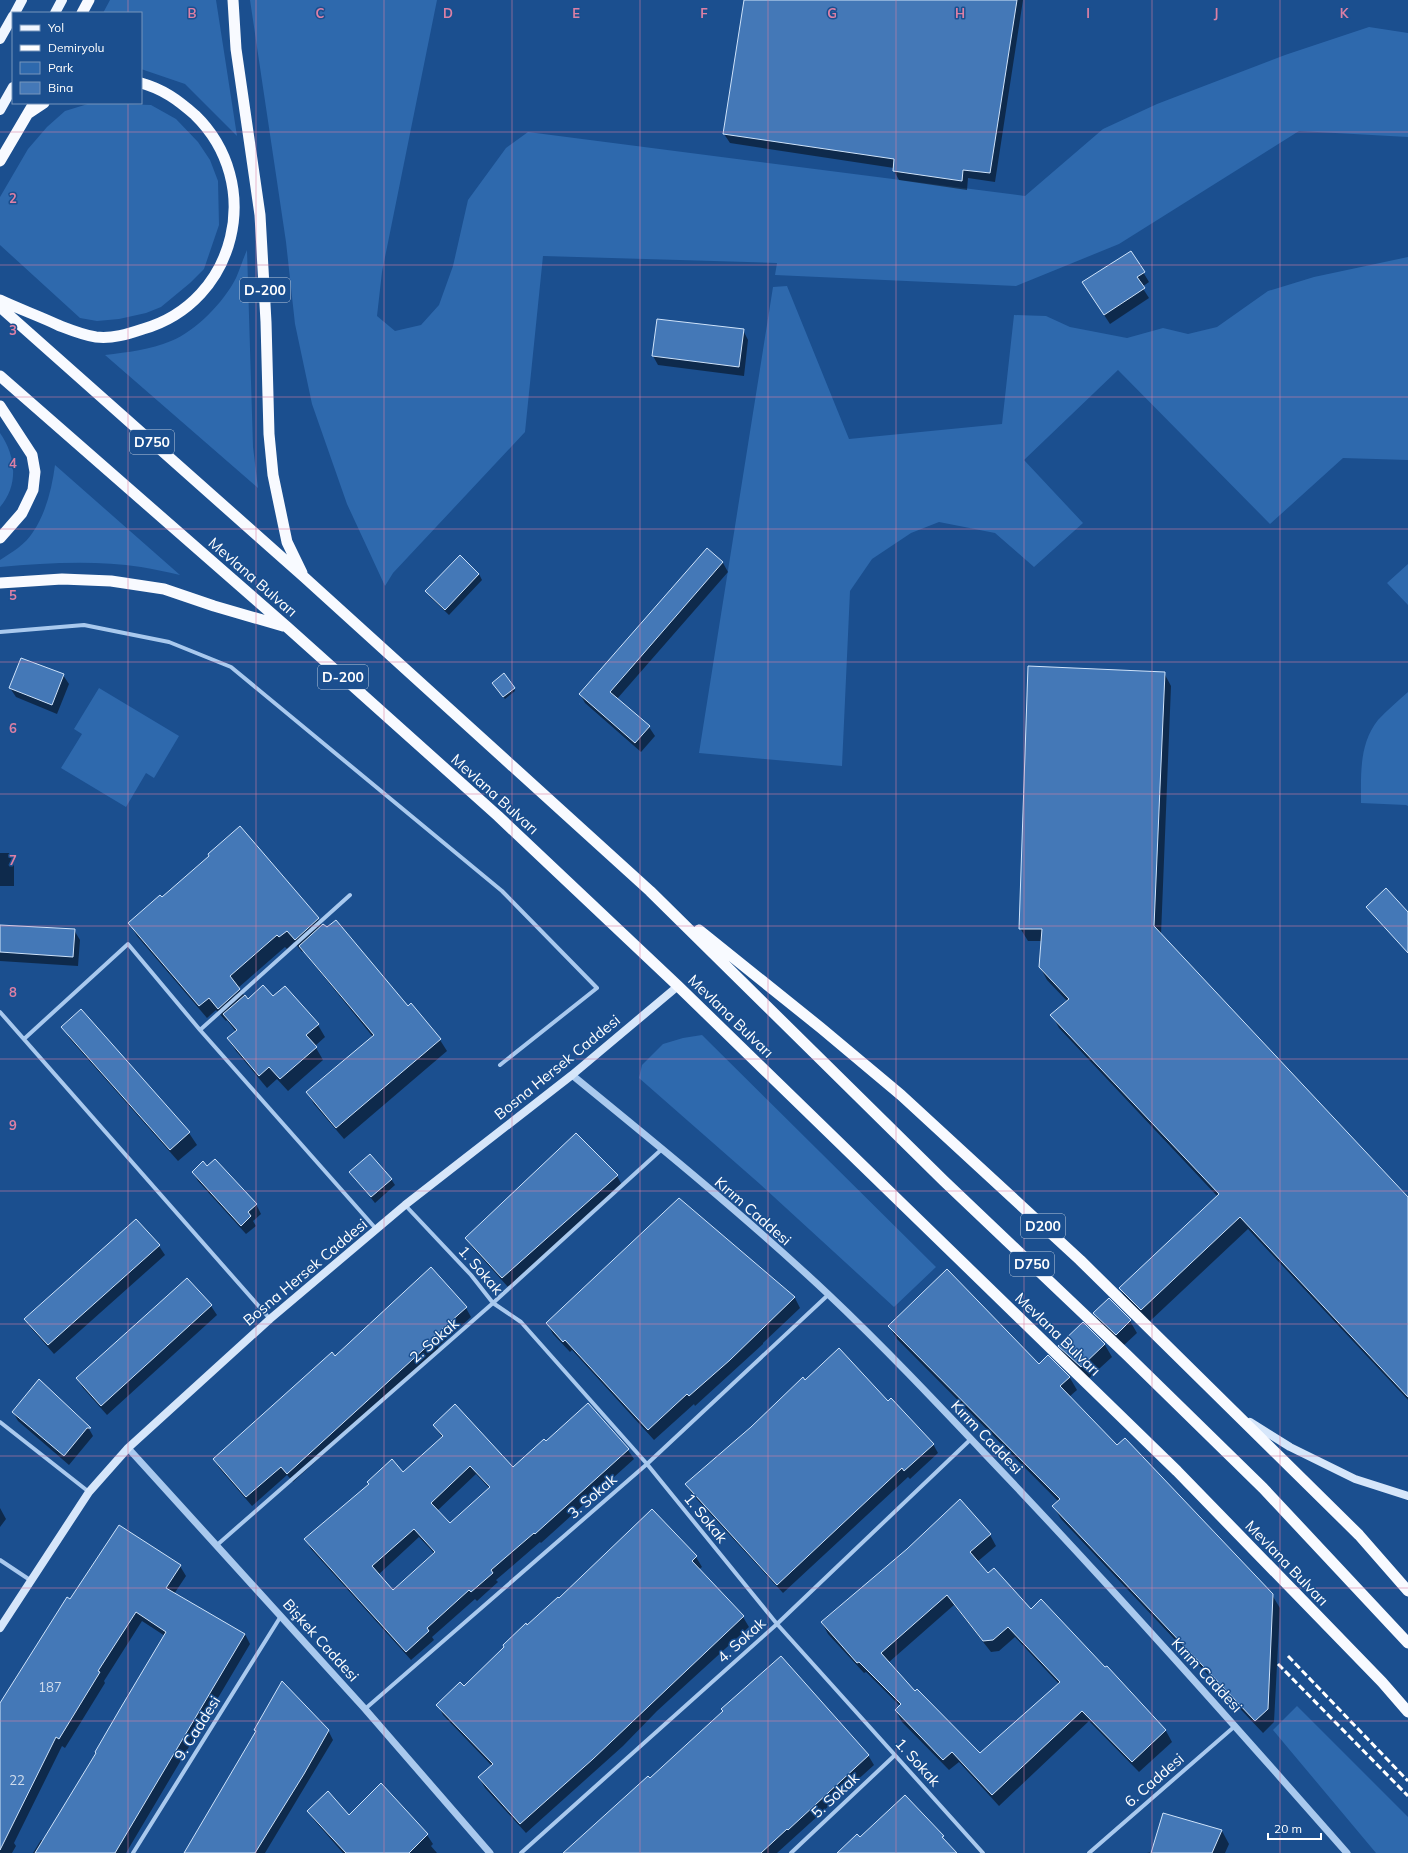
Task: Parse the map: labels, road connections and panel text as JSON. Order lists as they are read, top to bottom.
{
  "streets": {
    "highway": [
      "D-200",
      "D750",
      "Mevlana Bulvarı",
      "D200"
    ],
    "main road": ["Bosna Hersek Caddesi"],
    "street": [
      "Kırım Caddesi",
      "1. Sokak",
      "2. Sokak",
      "3. Sokak",
      "Bişkek Caddesi",
      "4. Sokak",
      "9. Caddesi",
      "6. Caddesi",
      "5. Sokak"
    ]
  },
  "crossings": [
    ["D-200", "D750"],
    ["D-200", "D200"],
    ["D750", "D200"],
    ["Mevlana Bulvarı", "Bosna Hersek Caddesi"],
    ["Bosna Hersek Caddesi", "Kırım Caddesi"],
    ["Bosna Hersek Caddesi", "1. Sokak"],
    ["Bosna Hersek Caddesi", "Bişkek Caddesi"],
    ["Kırım Caddesi", "2. Sokak"],
    ["Kırım Caddesi", "3. Sokak"],
    ["Kırım Caddesi", "4. Sokak"],
    ["Kırım Caddesi", "6. Caddesi"],
    ["1. Sokak", "2. Sokak"],
    ["1. Sokak", "3. Sokak"],
    ["1. Sokak", "4. Sokak"],
    ["1. Sokak", "5. Sokak"],
    ["2. Sokak", "Bişkek Caddesi"],
    ["3. Sokak", "Bişkek Caddesi"],
    ["Bişkek Caddesi", "9. Caddesi"]
  ],
  "house_numbers": ["187", "22"],
  "legend": [
    "Yol",
    "Demiryolu",
    "Park",
    "Bina"
  ],
  "scale_bar": "20 m",
  "grid": {
    "columns": [
      "B",
      "C",
      "D",
      "E",
      "F",
      "G",
      "H",
      "I",
      "J",
      "K"
    ],
    "rows": [
      "2",
      "3",
      "4",
      "5",
      "6",
      "7",
      "8",
      "9"
    ]
  }
}
